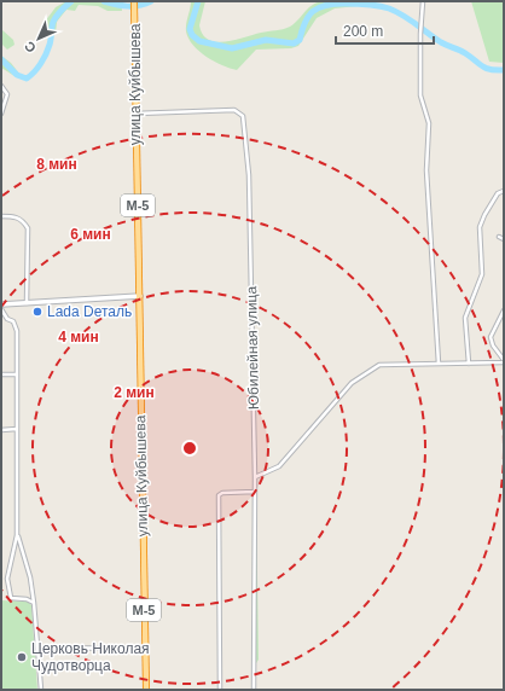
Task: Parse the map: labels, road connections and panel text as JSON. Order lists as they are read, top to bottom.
{
  "streets": {
    "highway": ["улица Куйбышева", "М-5"],
    "street": ["Юбилейная улица"]
  },
  "crossings": [
    ["улица Куйбышева", "Юбилейная улица"]
  ],
  "places": ["Lada Dеталь", "Церковь Николая Чудотворца"],
  "scale_bar": "200 m",
  "north": "bottom left",
  "rings": [
    "8 мин",
    "6 мин",
    "4 мин",
    "2 мин"
  ]
}
